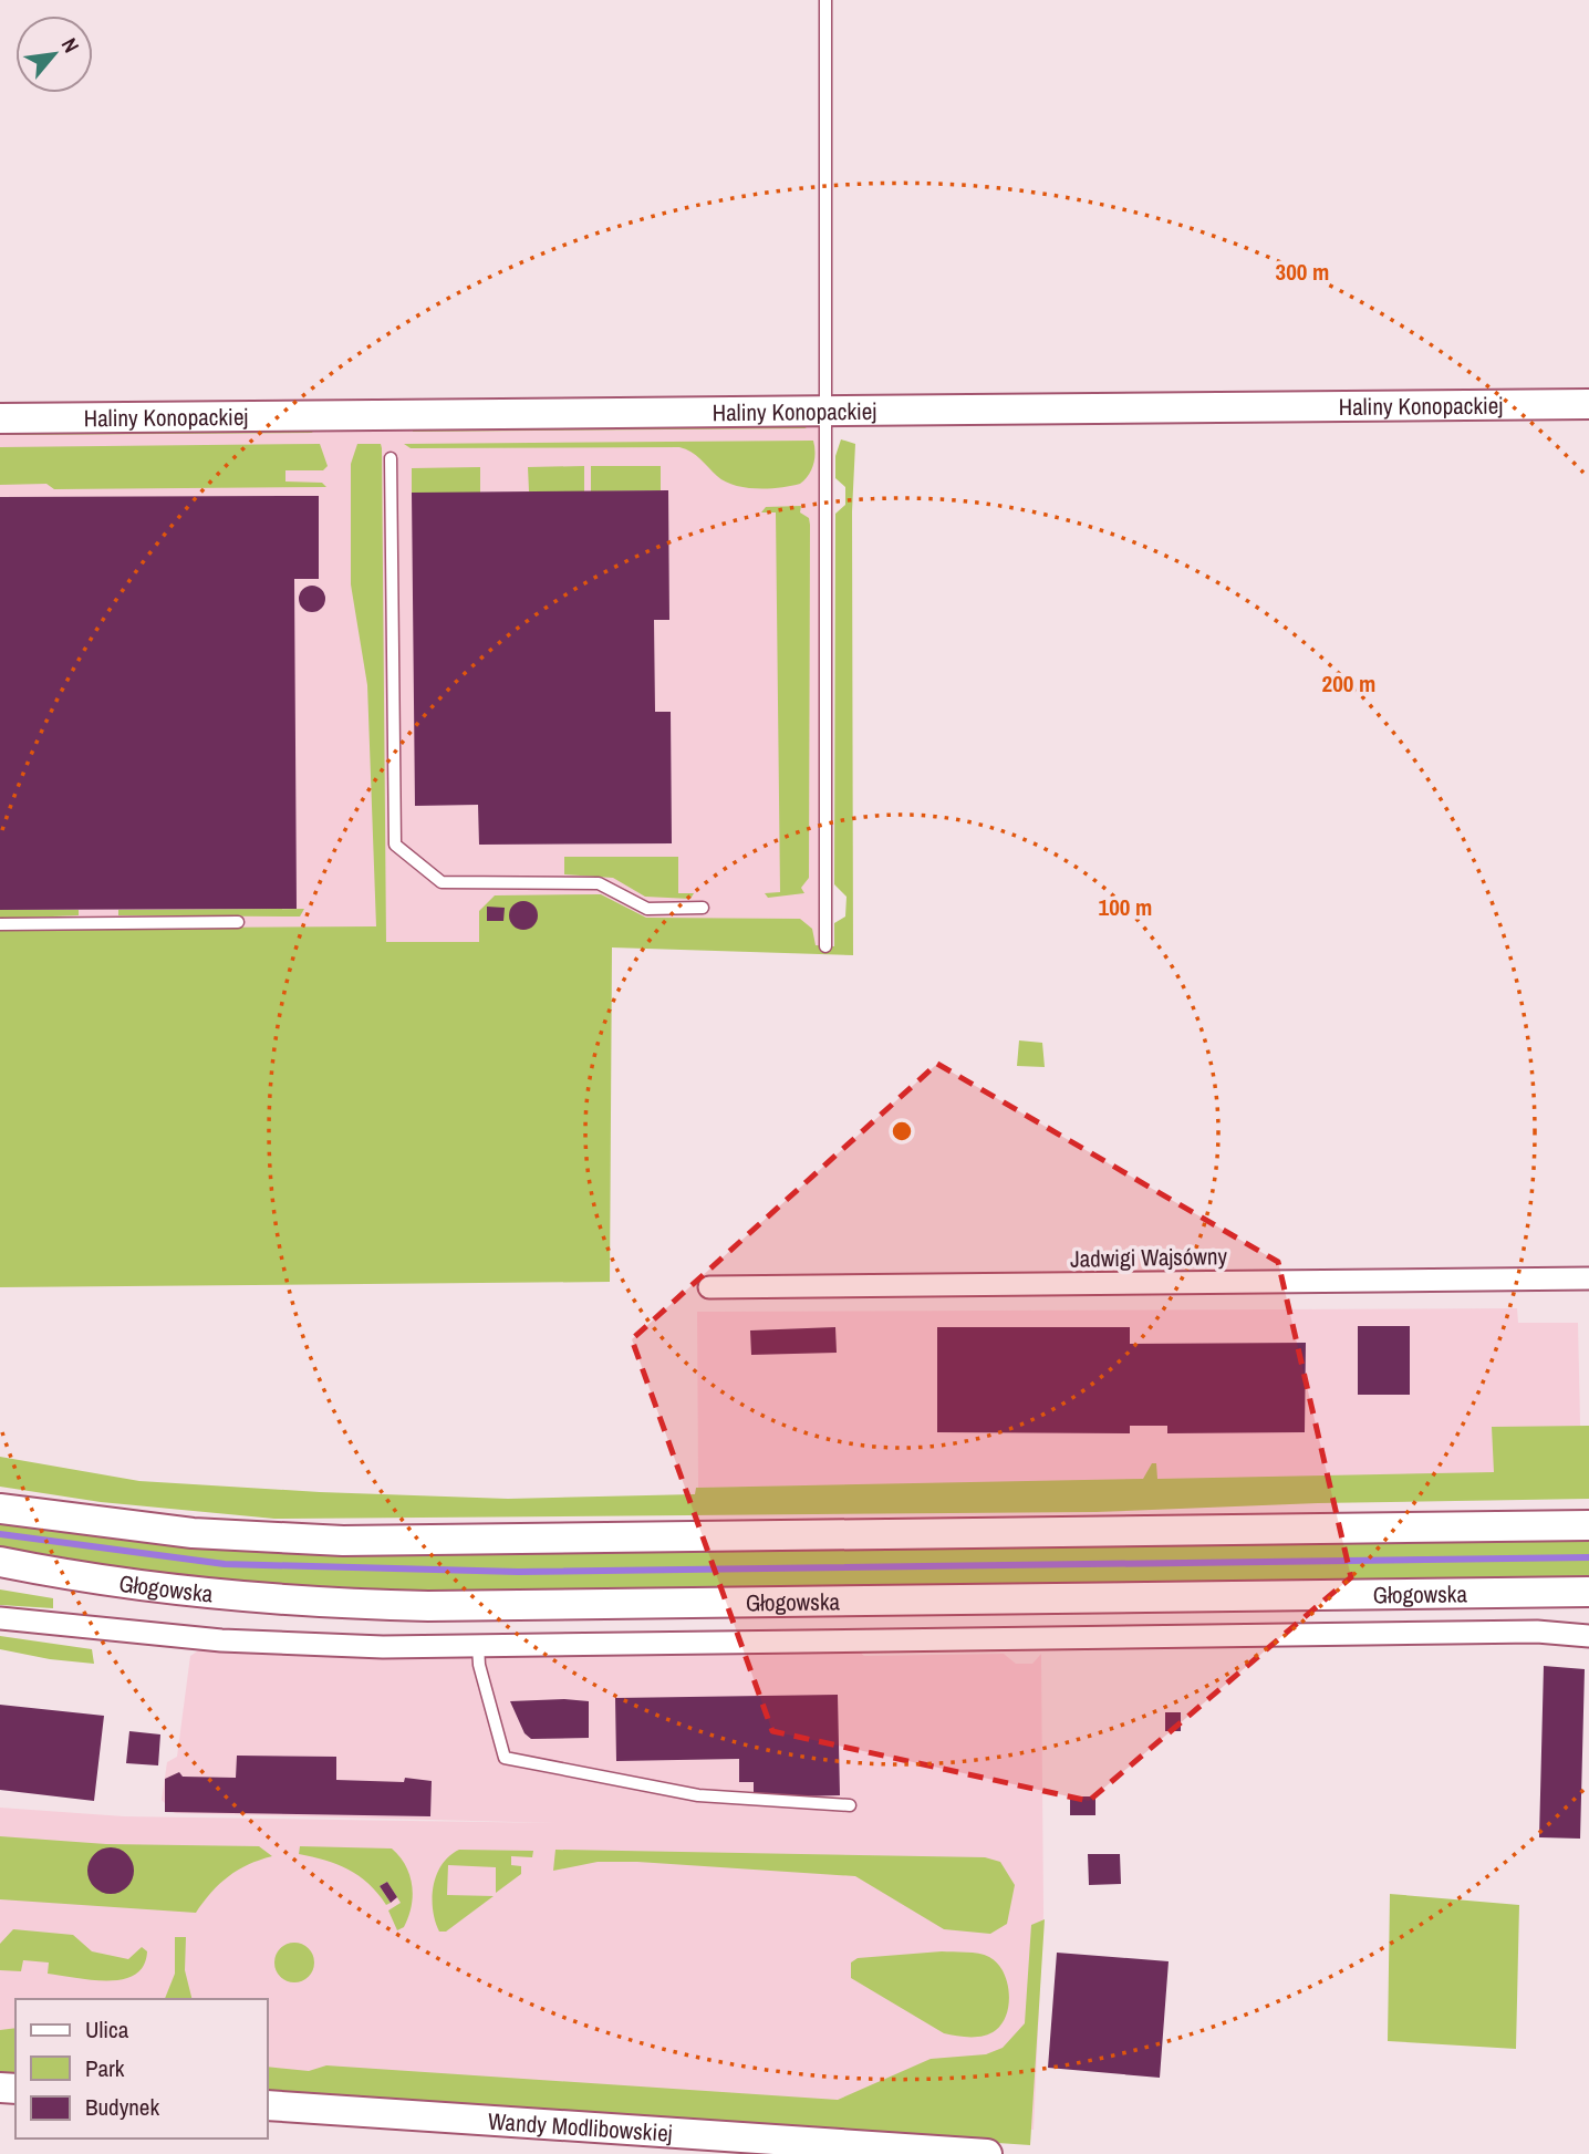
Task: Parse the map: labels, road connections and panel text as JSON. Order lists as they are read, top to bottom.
{
  "streets": {
    "main road": ["Haliny Konopackiej", "Głogowska", "Wandy Modlibowskiej"],
    "street": ["Jadwigi Wajsówny"]
  },
  "legend": ["Ulica", "Park", "Budynek"],
  "north": "top right",
  "rings": ["300 m", "200 m", "100 m"]
}
